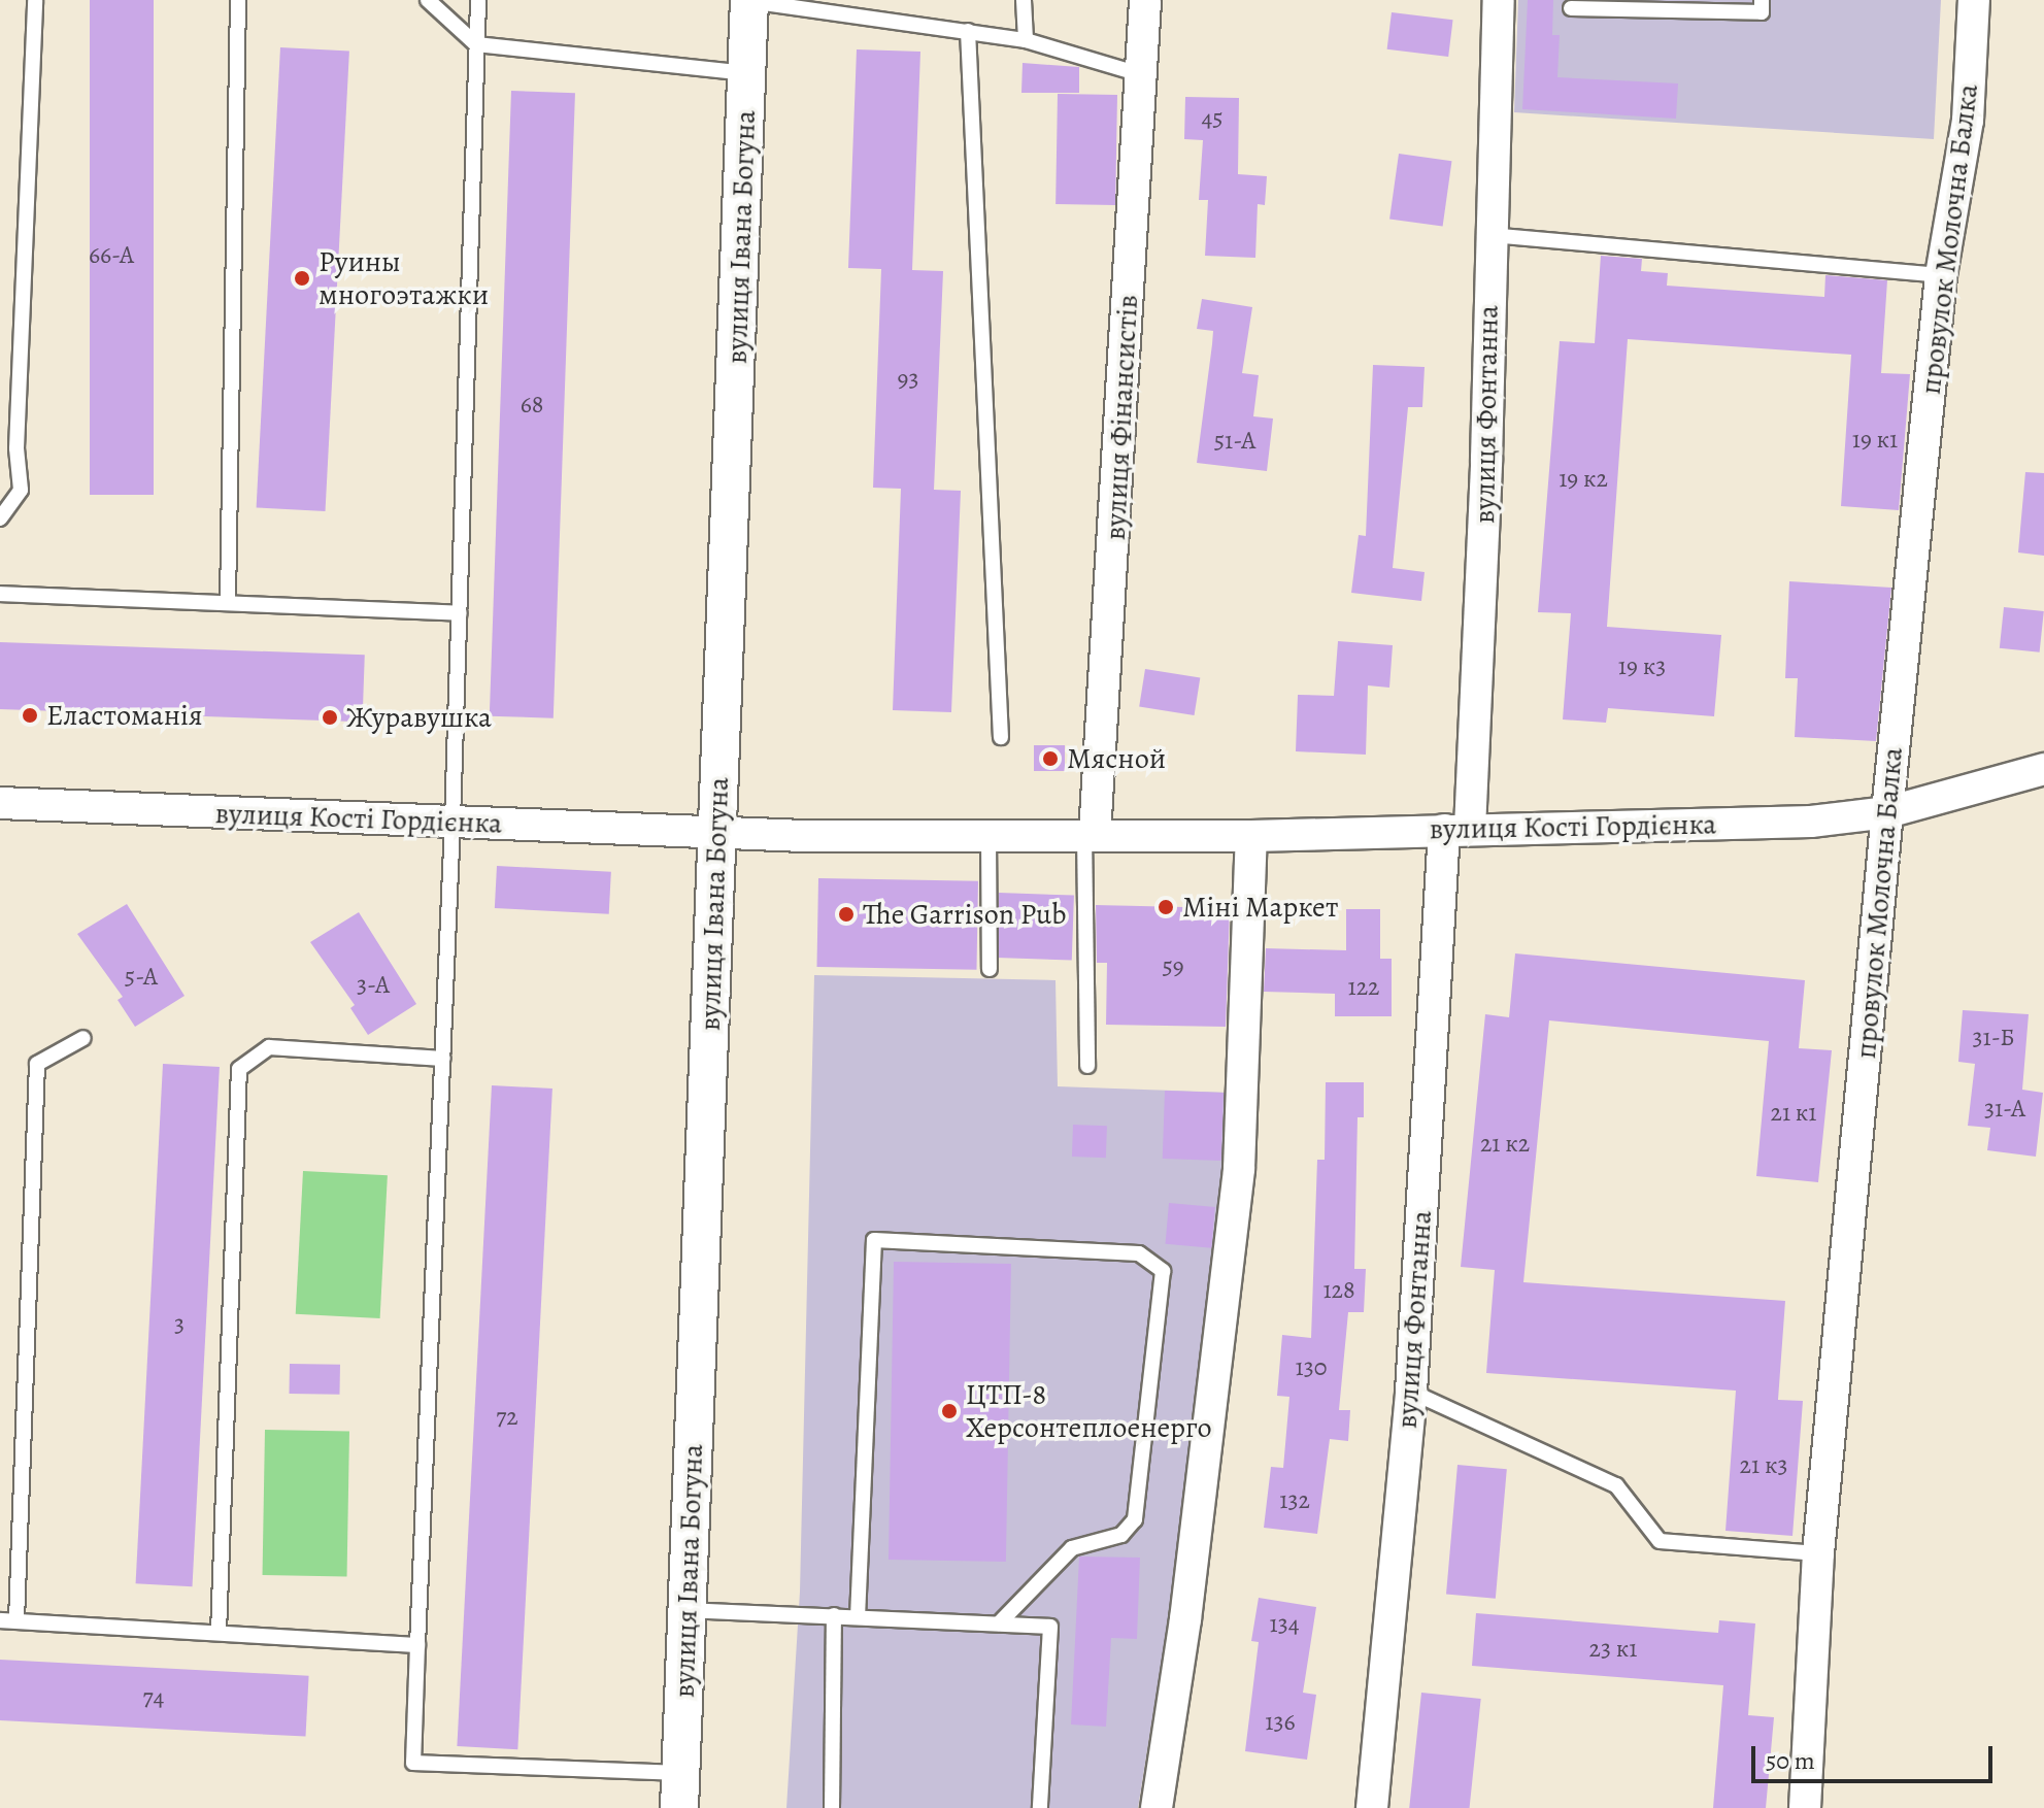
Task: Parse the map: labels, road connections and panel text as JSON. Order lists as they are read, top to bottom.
{
  "streets": {
    "street": [
      "вулиця Івана Богуна",
      "провулок Молочна Балка",
      "вулиця Фонтанна",
      "вулиця Фінансистів",
      "вулиця Кості Гордієнка"
    ]
  },
  "crossings": [
    ["вулиця Івана Богуна", "вулиця Кості Гордієнка"],
    ["провулок Молочна Балка", "вулиця Кості Гордієнка"],
    ["вулиця Фонтанна", "вулиця Кості Гордієнка"],
    ["вулиця Фінансистів", "вулиця Кості Гордієнка"]
  ],
  "places": [
    "Руины многоэтажки",
    "Еластоманія",
    "Журавушка",
    "Мясной",
    "Міні Маркет",
    "The Garrison Pub",
    "ЦТП-8 Херсонтеплоенерго"
  ],
  "house_numbers": [
    "45",
    "66-А",
    "93",
    "68",
    "19 к1",
    "51-А",
    "19 к2",
    "19 к3",
    "59",
    "5-А",
    "3-А",
    "122",
    "31-Б",
    "31-А",
    "21 к1",
    "21 к2",
    "128",
    "3",
    "130",
    "72",
    "21 к3",
    "132",
    "134",
    "23 к1",
    "74",
    "136"
  ],
  "scale_bar": "50 m"
}
